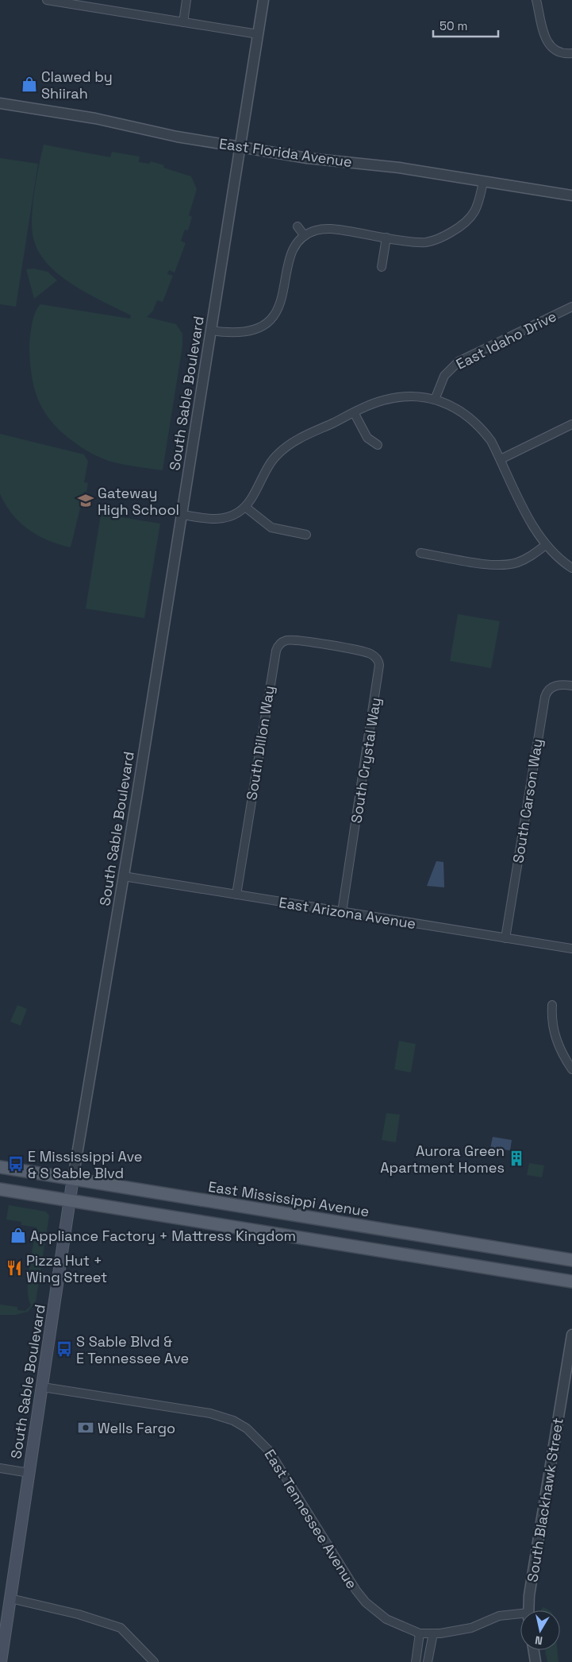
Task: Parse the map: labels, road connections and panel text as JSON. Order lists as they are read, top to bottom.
{
  "streets": {
    "main road": ["South Sable Boulevard", "East Mississippi Avenue"],
    "street": [
      "East Florida Avenue",
      "East Idaho Drive",
      "South Dillon Way",
      "South Crystal Way",
      "South Carson Way",
      "East Arizona Avenue",
      "South Blackhawk Street",
      "East Tennessee Avenue"
    ]
  },
  "crossings": [
    ["East Florida Avenue", "South Sable Boulevard"],
    ["South Sable Boulevard", "East Arizona Avenue"],
    ["South Sable Boulevard", "East Mississippi Avenue"],
    ["South Sable Boulevard", "East Tennessee Avenue"],
    ["South Dillon Way", "South Crystal Way"],
    ["South Dillon Way", "East Arizona Avenue"],
    ["South Crystal Way", "East Arizona Avenue"],
    ["South Carson Way", "East Arizona Avenue"]
  ],
  "places": {
    "shop": ["Clawed by Shiirah", "Appliance Factory + Mattress Kingdom"],
    "school or university": ["Gateway High School"],
    "building": ["Aurora Green Apartment Homes"],
    "bus stop": ["E Mississippi Ave & S Sable Blvd", "S Sable Blvd & E Tennessee Ave"],
    "restaurant": ["Pizza Hut + Wing Street"],
    "bank": ["Wells Fargo"]
  },
  "scale_bar": "50 m",
  "north": "bottom"
}
